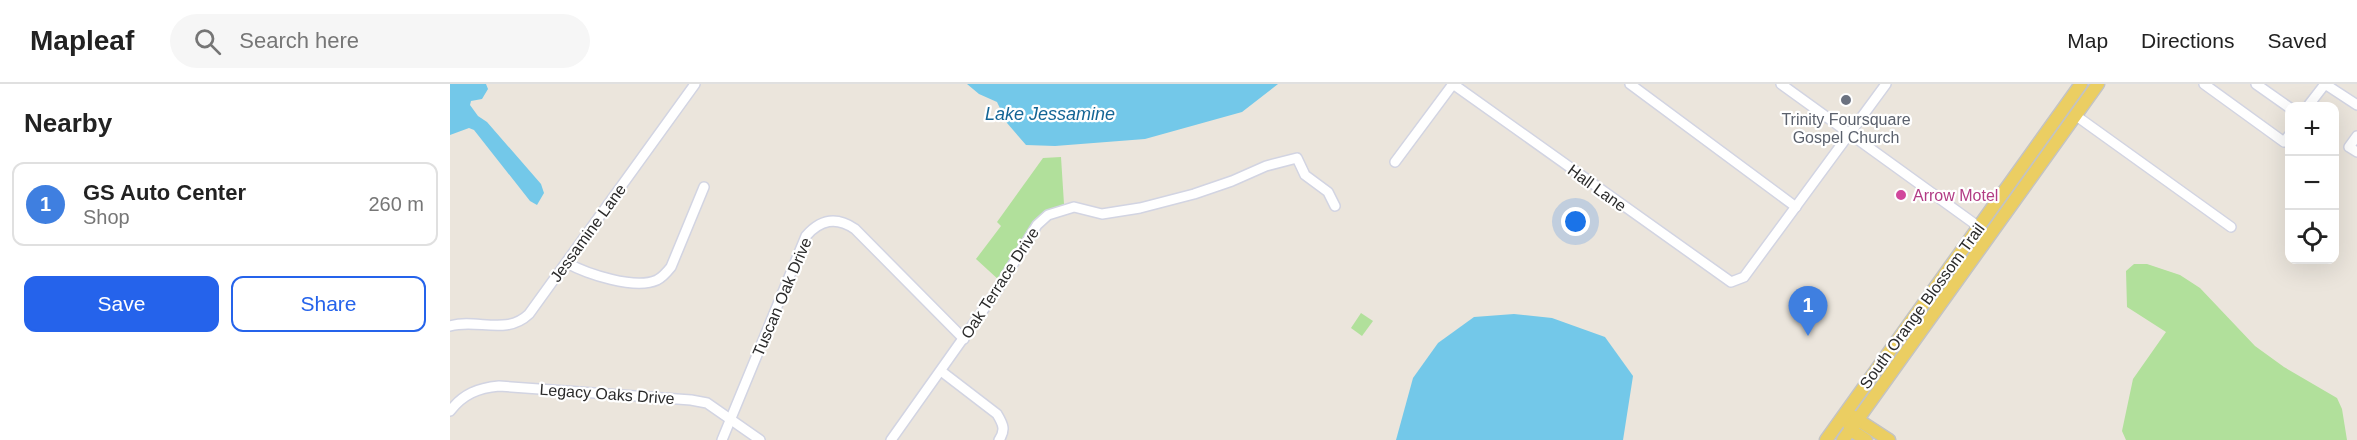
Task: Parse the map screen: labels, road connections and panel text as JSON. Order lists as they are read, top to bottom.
{
  "streets": {
    "main road": ["South Orange Blossom Trail"],
    "street": [
      "Hall Lane",
      "Jessamine Lane",
      "Oak Terrace Drive",
      "Tuscan Oak Drive",
      "Legacy Oaks Drive"
    ]
  },
  "crossings": [
    ["Oak Terrace Drive", "Tuscan Oak Drive"],
    ["Tuscan Oak Drive", "Legacy Oaks Drive"]
  ],
  "water": ["Lake Jessamine"],
  "places": ["Trinity Foursquare Gospel Church", "Arrow Motel"],
  "page": {
    "header": "Mapleaf",
    "search": "Search here",
    "nav": ["Map", "Directions", "Saved"],
    "heading": "Nearby",
    "map_buttons": ["+", "−"],
    "list": [
      {
        "mark": "1",
        "name": "GS Auto Center",
        "note": "Shop",
        "value": "260 m"
      }
    ],
    "buttons": ["Save", "Share"],
    "pins": "1"
  }
}
